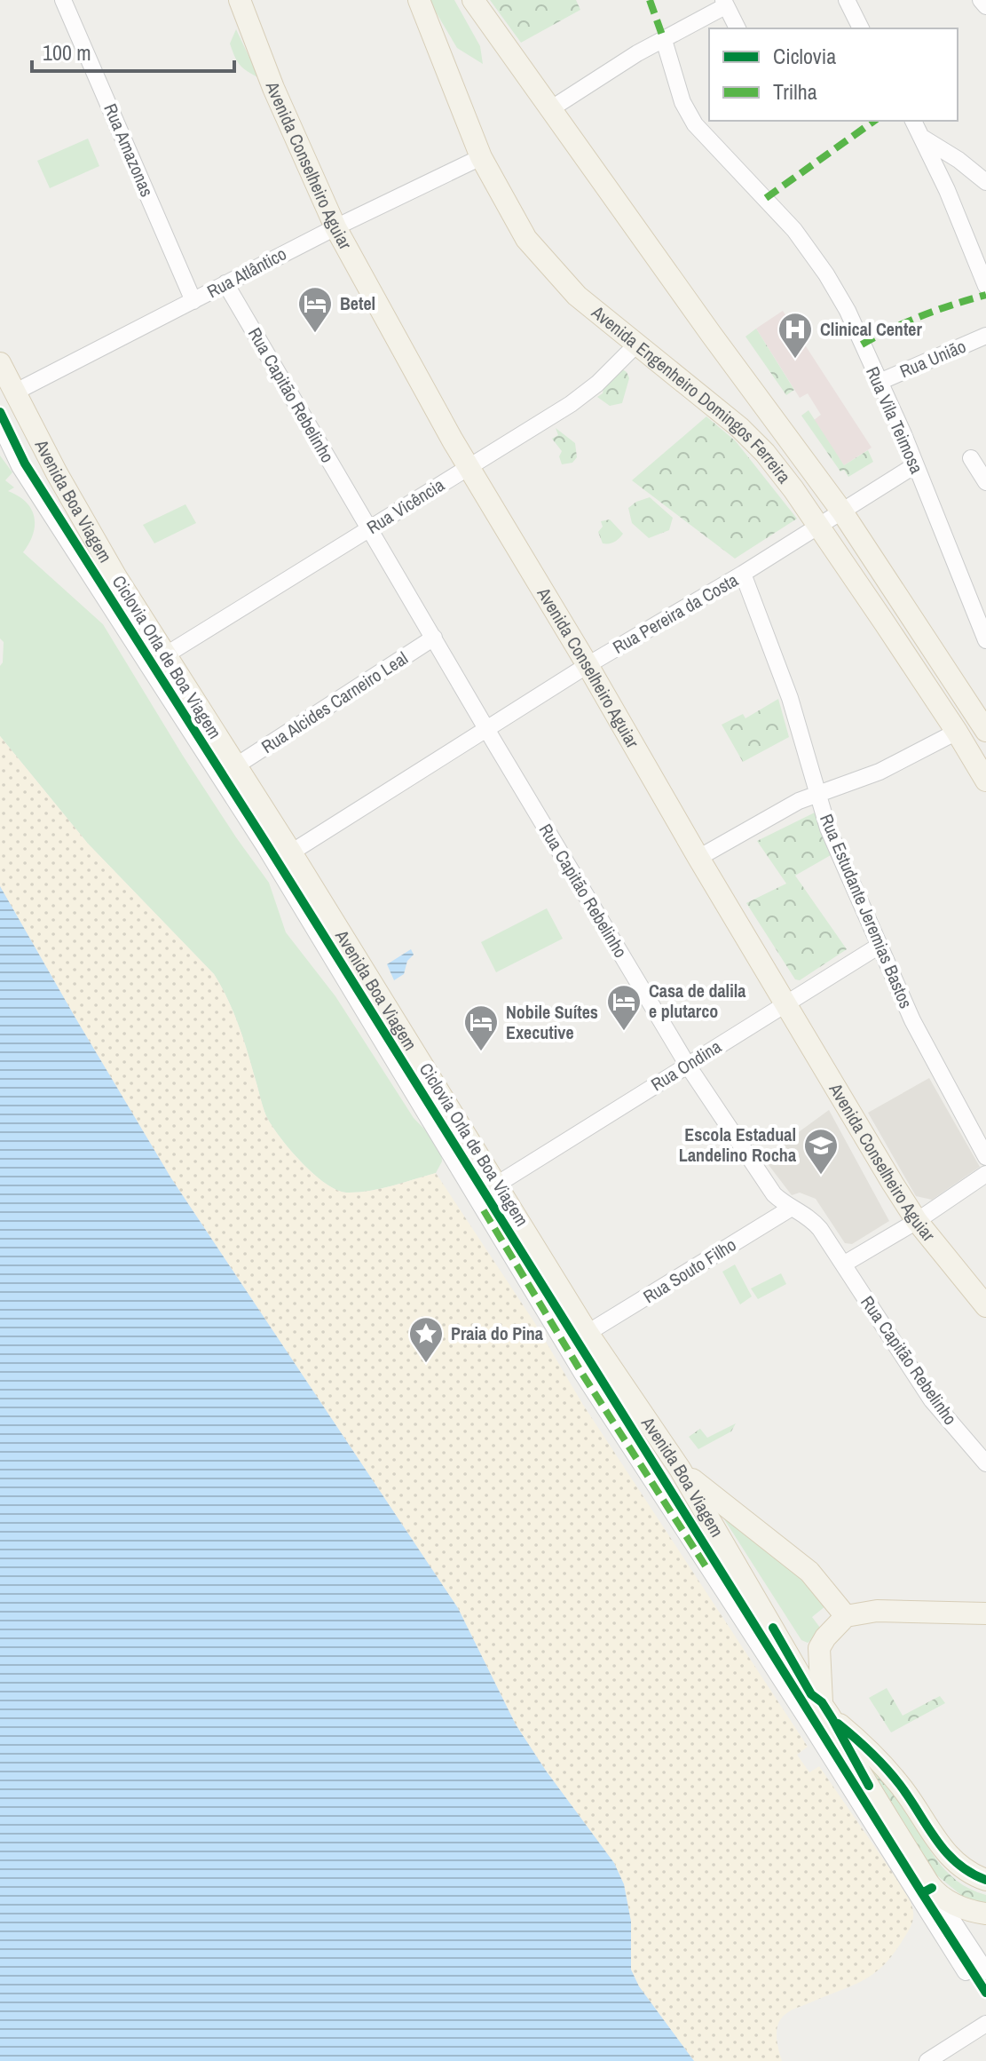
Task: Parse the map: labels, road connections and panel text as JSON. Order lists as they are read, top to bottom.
{
  "streets": {
    "main road": ["Avenida Conselheiro Aguiar", "Avenida Engenheiro Domingos Ferreira", "Avenida Boa Viagem"],
    "street": [
      "Rua Amazonas",
      "Rua Atlântico",
      "Rua União",
      "Rua Capitão Rebelinho",
      "Rua Vila Teimosa",
      "Rua Vicência",
      "Rua Pereira da Costa",
      "Rua Alcides Carneiro Leal",
      "Rua Estudante Jeremias Bastos",
      "Rua Ondina",
      "Rua Souto Filho"
    ],
    "cycle path": ["Ciclovia Orla de Boa Viagem"]
  },
  "crossings": [
    ["Rua Amazonas", "Rua Atlântico"],
    ["Avenida Conselheiro Aguiar", "Rua Atlântico"],
    ["Avenida Conselheiro Aguiar", "Rua Vicência"],
    ["Avenida Conselheiro Aguiar", "Rua Pereira da Costa"],
    ["Avenida Conselheiro Aguiar", "Rua Ondina"],
    ["Rua Atlântico", "Rua Capitão Rebelinho"],
    ["Rua Atlântico", "Avenida Engenheiro Domingos Ferreira"],
    ["Rua Atlântico", "Avenida Boa Viagem"],
    ["Rua União", "Rua Vila Teimosa"],
    ["Rua Capitão Rebelinho", "Rua Vicência"],
    ["Rua Capitão Rebelinho", "Rua Pereira da Costa"],
    ["Rua Capitão Rebelinho", "Rua Alcides Carneiro Leal"],
    ["Rua Capitão Rebelinho", "Rua Ondina"],
    ["Rua Capitão Rebelinho", "Rua Souto Filho"],
    ["Avenida Engenheiro Domingos Ferreira", "Rua Vicência"],
    ["Avenida Engenheiro Domingos Ferreira", "Rua Pereira da Costa"],
    ["Rua Vila Teimosa", "Rua Pereira da Costa"],
    ["Avenida Boa Viagem", "Rua Vicência"],
    ["Avenida Boa Viagem", "Rua Pereira da Costa"],
    ["Avenida Boa Viagem", "Rua Alcides Carneiro Leal"],
    ["Avenida Boa Viagem", "Rua Ondina"],
    ["Avenida Boa Viagem", "Rua Souto Filho"],
    ["Rua Pereira da Costa", "Rua Estudante Jeremias Bastos"],
    ["Rua Estudante Jeremias Bastos", "Rua Ondina"]
  ],
  "places": {
    "hotel": ["Betel", "Casa de dalila e plutarco", "Nobile Suítes Executive"],
    "hospital": ["Clinical Center"],
    "school or university": ["Escola Estadual Landelino Rocha"],
    "place": ["Praia do Pina"]
  },
  "legend": ["Ciclovia", "Trilha"],
  "scale_bar": "100 m"
}
